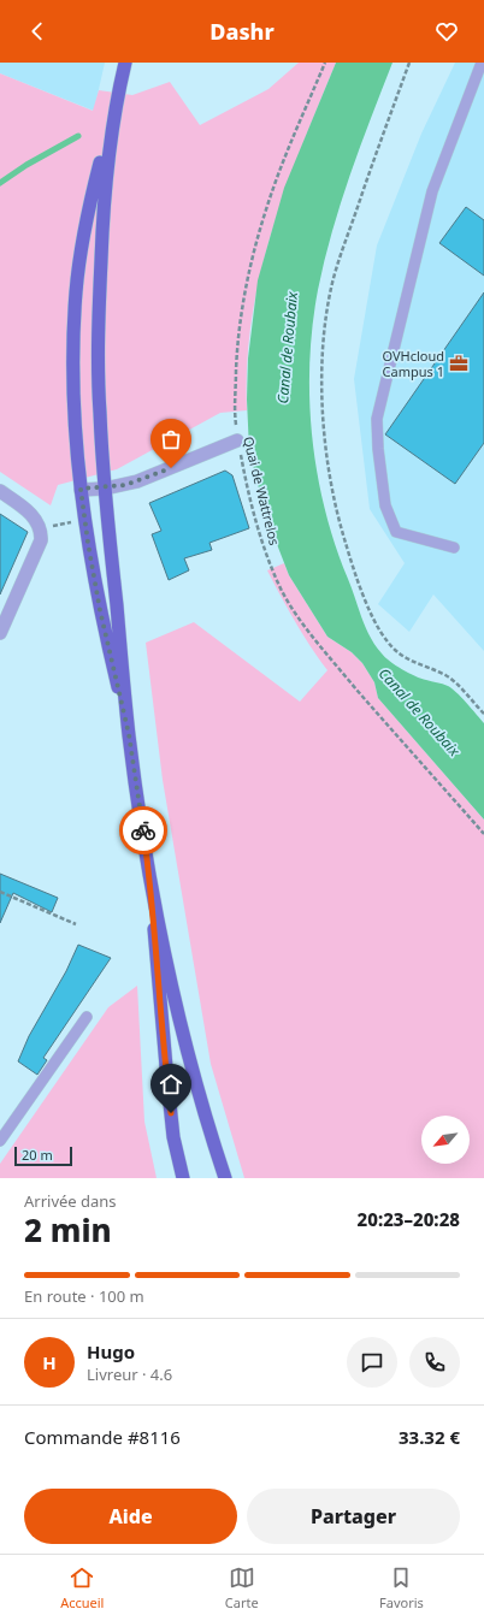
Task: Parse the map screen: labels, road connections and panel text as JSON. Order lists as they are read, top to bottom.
{
  "streets": {
    "path": ["Quai de Wattrelos"]
  },
  "water": ["Canal de Roubaix"],
  "places": {
    "office": ["OVHcloud Campus 1"]
  },
  "scale_bar": "20 m",
  "north": "bottom left",
  "page": {
    "header": "Dashr",
    "scale": "20 m",
    "heading": ["2 min", "Arrivée dans", "20:23–20:28"],
    "panel": [
      "Hugo",
      "Livreur · 4.6",
      "Commande #8116",
      "33.32 €"
    ],
    "bar": "En route · 100 m",
    "round": "H",
    "buttons": ["Aide", "Partager"],
    "tabs": ["Accueil", "Carte", "Favoris"]
  }
}
